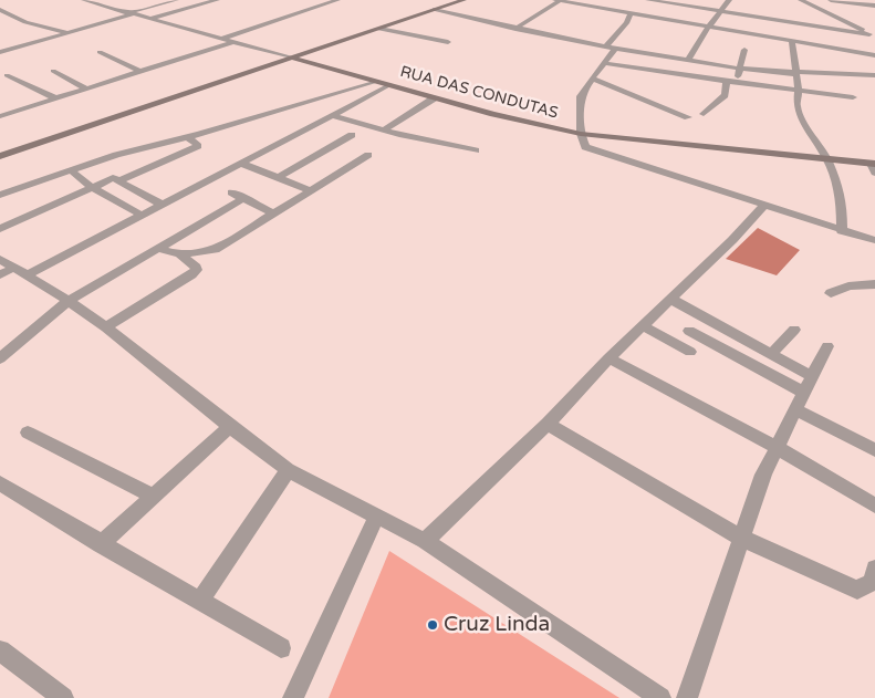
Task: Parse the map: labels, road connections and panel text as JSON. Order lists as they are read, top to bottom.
{
  "streets": {
    "street": ["RUA DAS CONDUTAS"]
  },
  "places": ["Cruz Linda"]
}
